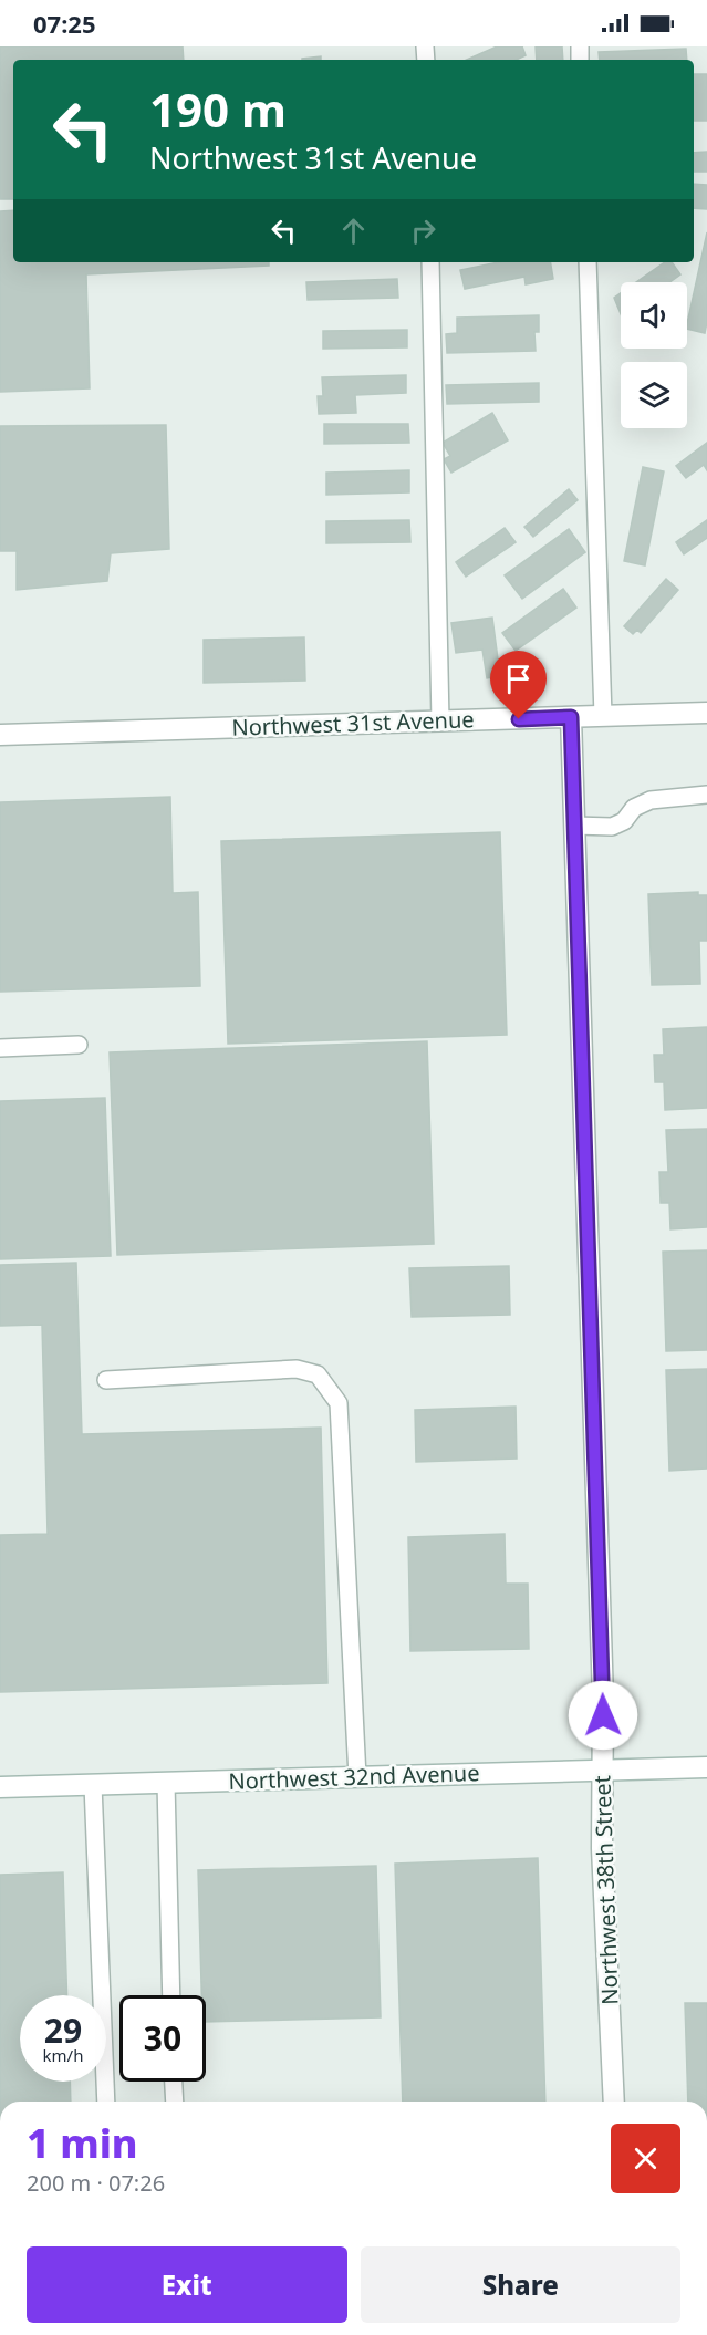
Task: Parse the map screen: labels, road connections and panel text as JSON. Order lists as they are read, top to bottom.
{
  "streets": {
    "street": ["Northwest 31st Avenue", "Northwest 32nd Avenue", "Northwest 38th Street"]
  },
  "crossings": [
    ["Northwest 31st Avenue", "Northwest 38th Street"],
    ["Northwest 32nd Avenue", "Northwest 38th Street"]
  ],
  "page": {
    "status": "07:25",
    "turn": ["190 m", "Northwest 31st Avenue"],
    "speed": "29 km/h",
    "limit": "30",
    "heading": ["1 min", "200 m · 07:26"],
    "buttons": ["Exit", "Share"]
  }
}
